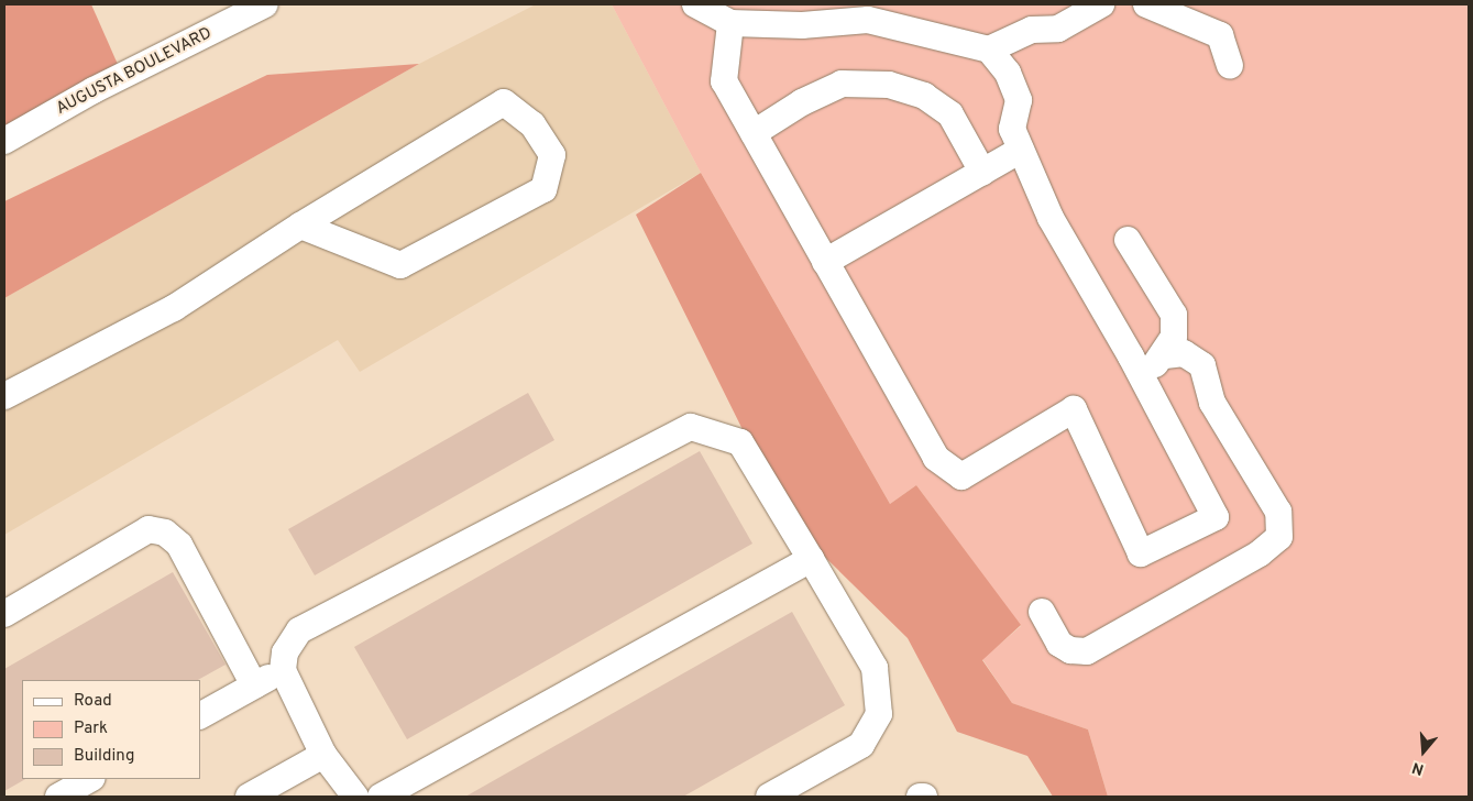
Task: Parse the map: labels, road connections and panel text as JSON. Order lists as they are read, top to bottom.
{
  "streets": {
    "street": ["AUGUSTA BOULEVARD"]
  },
  "legend": ["Road", "Park", "Building"],
  "north": "bottom"
}
